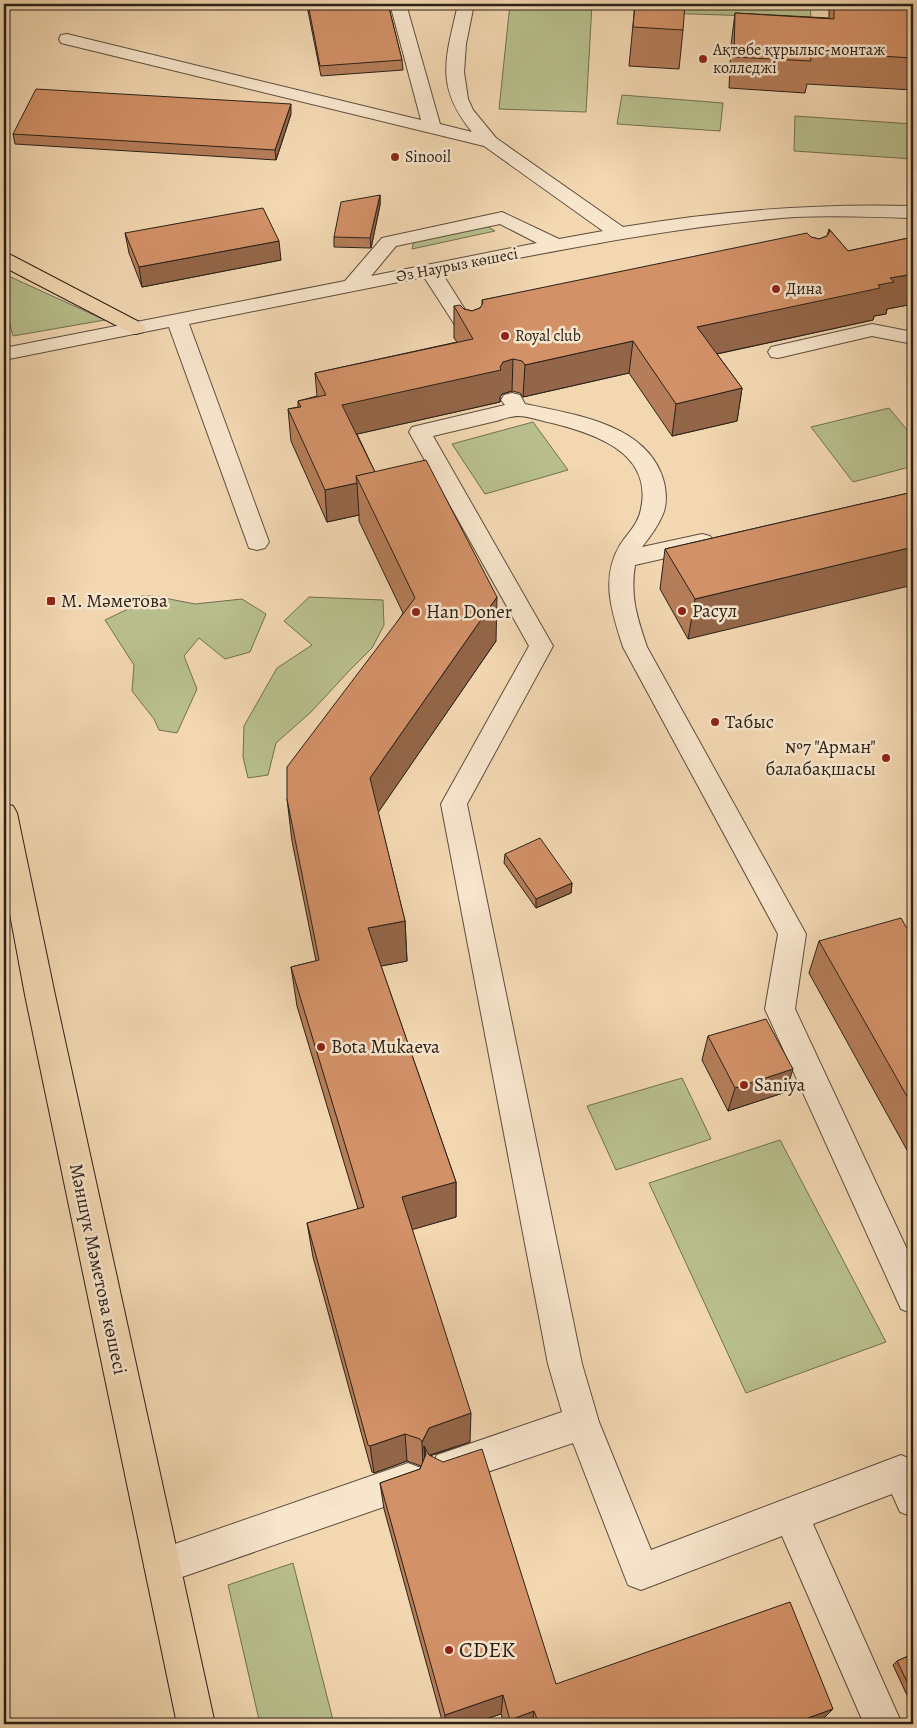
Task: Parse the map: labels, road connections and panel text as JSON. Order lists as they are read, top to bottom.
{
  "streets": {
    "main road": ["Мәншүк Мәметова көшесі"],
    "street": ["Әз Наурыз көшесі"]
  },
  "places": {
    "other": [
      "Ақтөбе құрылыс-монтаж колледжі",
      "Sinooil",
      "Дина",
      "Royal club",
      "Расул",
      "Han Doner",
      "Табыс",
      "№7 \"Арман\" балабақшасы",
      "Bota Mukaeva",
      "Saniya",
      "CDEK"
    ],
    "transit": ["М. Мәметова"]
  }
}
